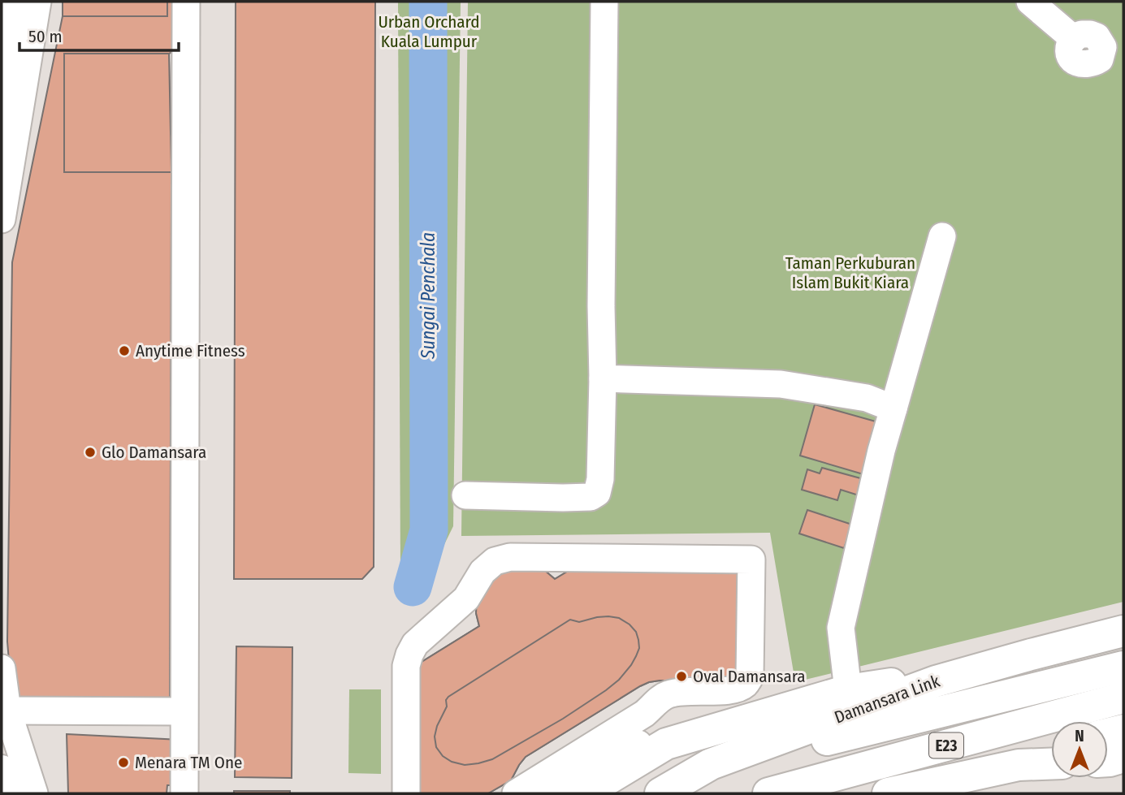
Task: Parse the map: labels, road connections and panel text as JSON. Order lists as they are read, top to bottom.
{
  "streets": {
    "main road": ["Damansara Link", "E23"]
  },
  "water": ["Sungai Penchala"],
  "parks": ["Urban Orchard Kuala Lumpur", "Taman Perkuburan Islam Bukit Kiara"],
  "places": [
    "Anytime Fitness",
    "Glo Damansara",
    "Oval Damansara",
    "Menara TM One"
  ],
  "scale_bar": "50 m",
  "north": "top"
}
